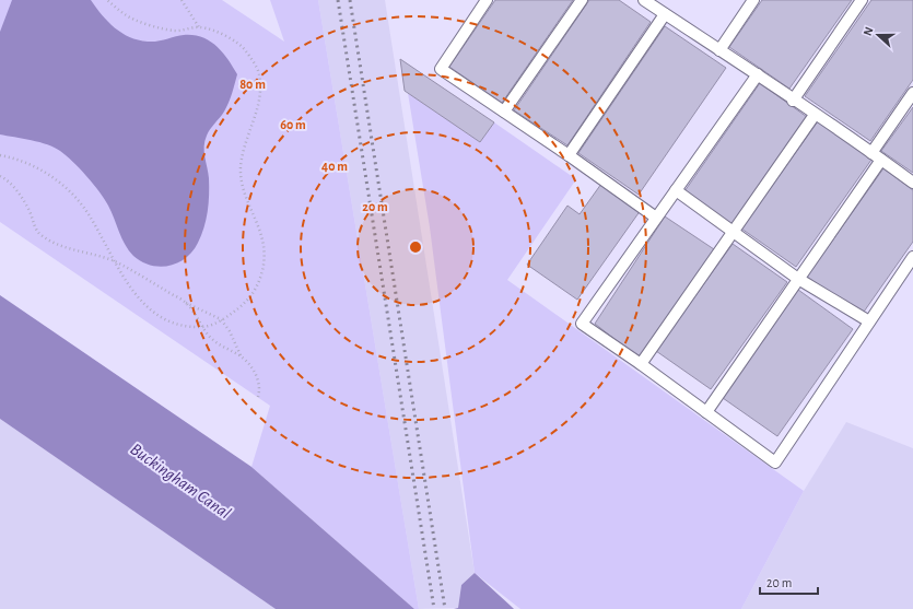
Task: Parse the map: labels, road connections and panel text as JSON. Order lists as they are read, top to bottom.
{
  "water": ["Buckingham Canal"],
  "scale_bar": "20 m",
  "north": "left",
  "rings": [
    "80 m",
    "60 m",
    "40 m",
    "20 m"
  ]
}
